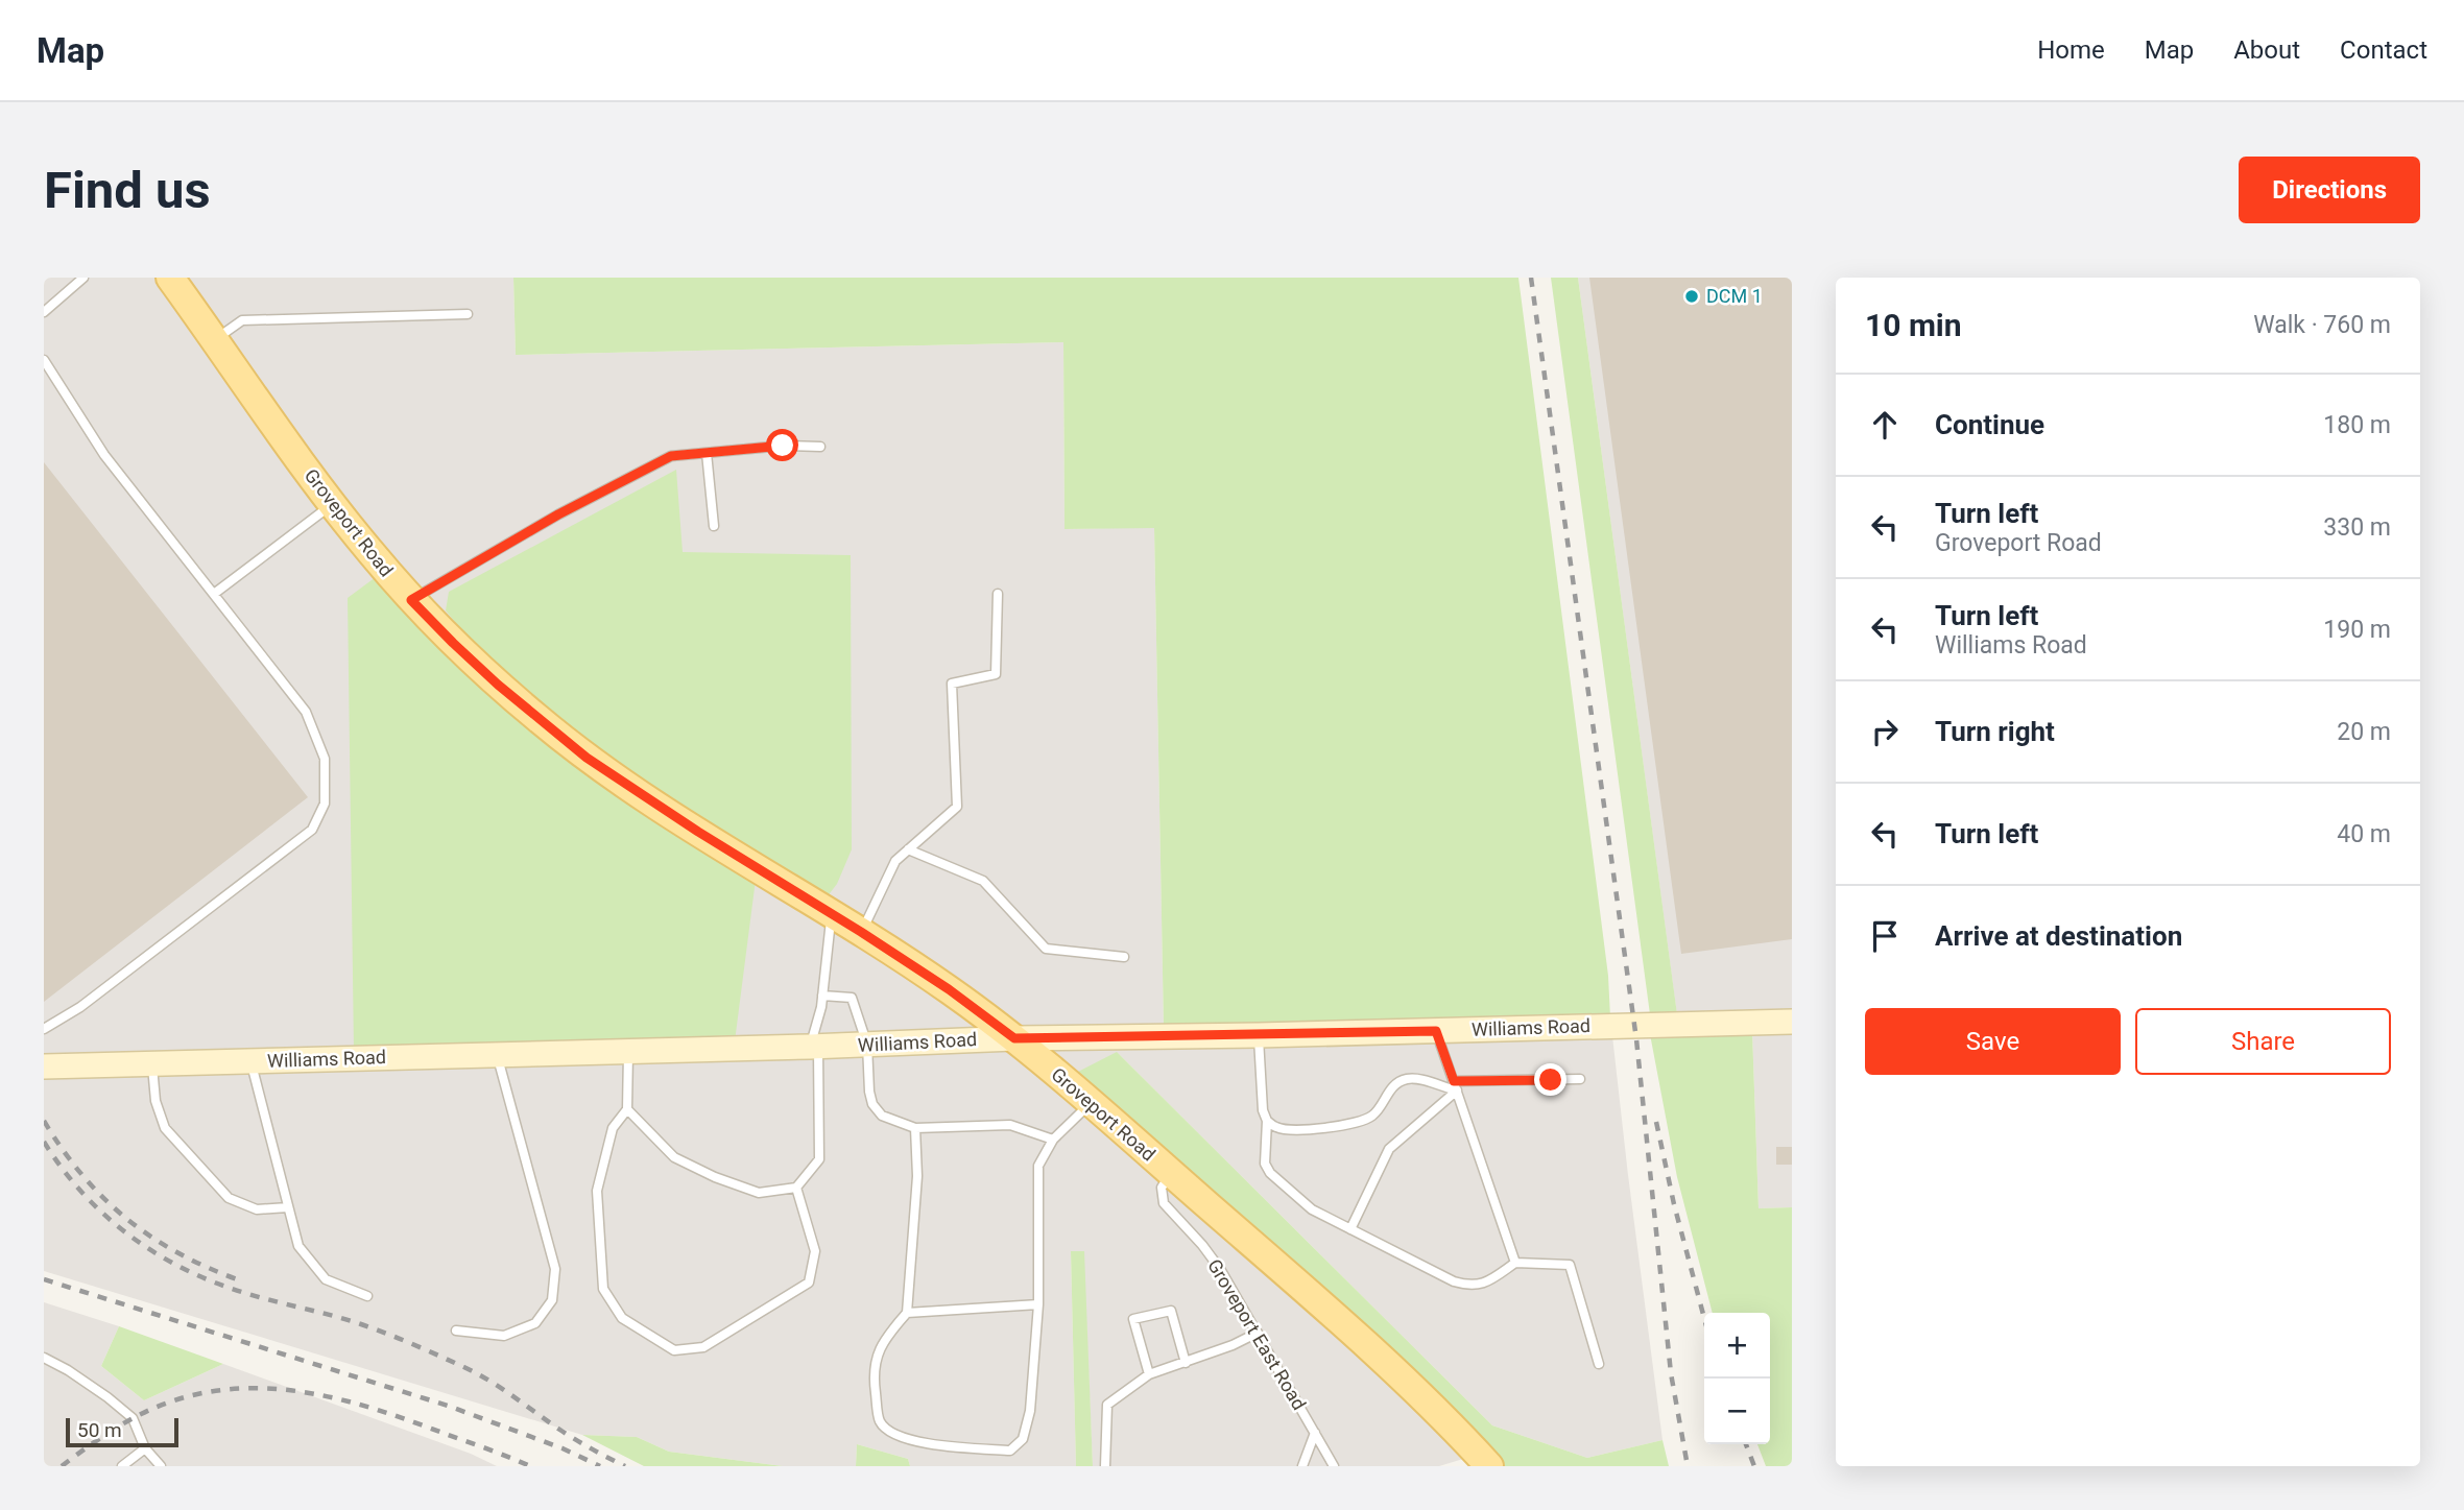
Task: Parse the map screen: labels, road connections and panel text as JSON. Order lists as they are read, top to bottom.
{
  "streets": {
    "main road": ["Groveport Road", "Williams Road"],
    "lane": ["Groveport East Road"]
  },
  "crossings": [
    ["Groveport Road", "Williams Road"],
    ["Groveport Road", "Groveport East Road"]
  ],
  "places": ["DCM 1"],
  "scale_bar": "50 m",
  "page": {
    "header": "Map",
    "nav": [
      "Home",
      "Map",
      "About",
      "Contact"
    ],
    "buttons": [
      "Directions",
      ["Save", "Share"]
    ],
    "title": "Find us",
    "heading": ["10 min", "Walk · 760 m"],
    "list": [
      ["Continue", "180 m"],
      ["Turn left", "Groveport Road", "330 m"],
      ["Turn left", "Williams Road", "190 m"],
      ["Turn right", "20 m"],
      ["Turn left", "40 m"],
      "Arrive at destination"
    ],
    "map_buttons": ["+", "−"],
    "scale": "50 m"
  }
}
